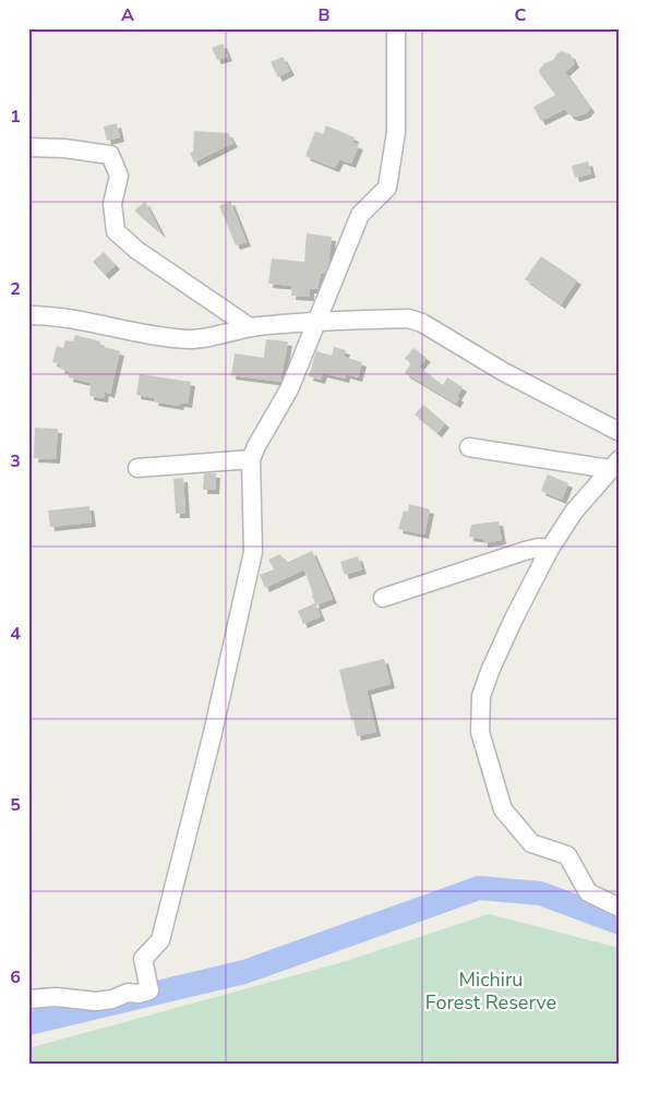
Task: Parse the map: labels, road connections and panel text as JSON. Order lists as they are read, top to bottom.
{
  "parks": ["Michiru Forest Reserve"],
  "grid": {
    "columns": ["A", "B", "C"],
    "rows": [
      "1",
      "2",
      "3",
      "4",
      "5",
      "6"
    ]
  }
}
